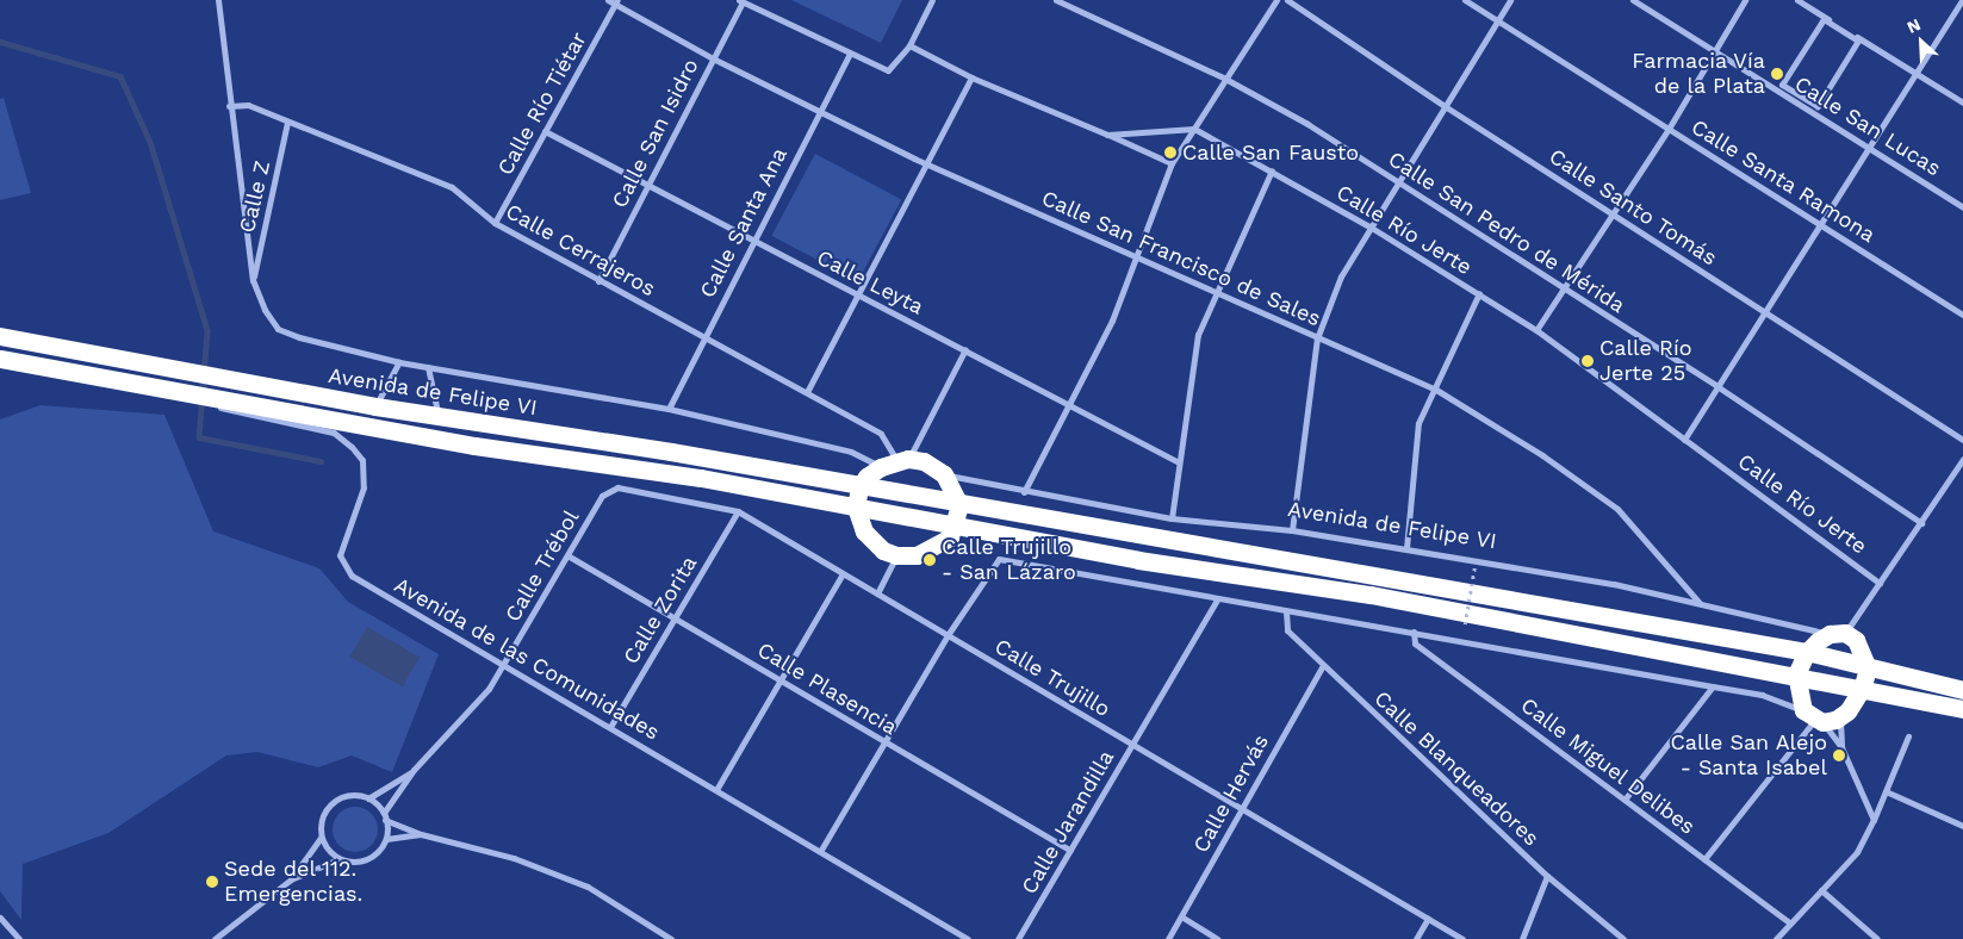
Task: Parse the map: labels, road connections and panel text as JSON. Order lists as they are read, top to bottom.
{
  "streets": {
    "highway": ["Avenida de Felipe VI"],
    "street": [
      "Calle Río Tiétar",
      "Calle San Lucas",
      "Calle San Isidro",
      "Calle Santa Ramona",
      "Calle Z",
      "Calle Santo Tomás",
      "Calle Santa Ana",
      "Calle Río Jerte",
      "Calle San Pedro de Mérida",
      "Calle Cerrajeros",
      "Calle San Francisco de Sales",
      "Calle Leyta",
      "Calle Trébol",
      "Calle Zorita",
      "Avenida de las Comunidades",
      "Calle Trujillo",
      "Calle Plasencia",
      "Calle Miguel Delibes",
      "Calle Blanqueadores",
      "Calle Hervás",
      "Calle Jarandilla"
    ]
  },
  "crossings": [
    ["Calle Río Tiétar", "Calle Cerrajeros"],
    ["Calle Río Tiétar", "Calle San Francisco de Sales"],
    ["Calle Río Tiétar", "Calle Leyta"],
    ["Calle San Isidro", "Calle Cerrajeros"],
    ["Calle San Isidro", "Calle San Francisco de Sales"],
    ["Calle San Isidro", "Calle Leyta"],
    ["Calle Z", "Calle Cerrajeros"],
    ["Calle Z", "Avenida de Felipe VI"],
    ["Calle Santa Ana", "Calle Cerrajeros"],
    ["Calle Santa Ana", "Calle San Francisco de Sales"],
    ["Calle Santa Ana", "Calle Leyta"],
    ["Calle Santa Ana", "Avenida de Felipe VI"],
    ["Calle Cerrajeros", "Avenida de Felipe VI"],
    ["Calle San Francisco de Sales", "Avenida de Felipe VI"],
    ["Avenida de Felipe VI", "Avenida de las Comunidades"],
    ["Calle Trébol", "Avenida de las Comunidades"],
    ["Calle Trébol", "Calle Trujillo"],
    ["Calle Trébol", "Calle Plasencia"],
    ["Calle Zorita", "Avenida de las Comunidades"],
    ["Calle Zorita", "Calle Trujillo"],
    ["Calle Zorita", "Calle Plasencia"],
    ["Calle Trujillo", "Calle Hervás"],
    ["Calle Trujillo", "Calle Jarandilla"],
    ["Calle Plasencia", "Calle Jarandilla"],
    ["Calle Blanqueadores", "Calle Hervás"]
  ],
  "places": [
    "Farmacia Vía de la Plata",
    "Calle San Fausto",
    "Calle Río Jerte 25",
    "Calle Trujillo - San Lázaro",
    "Calle San Alejo - Santa Isabel",
    "Sede del 112. Emergencias."
  ],
  "north": "top left"
}
